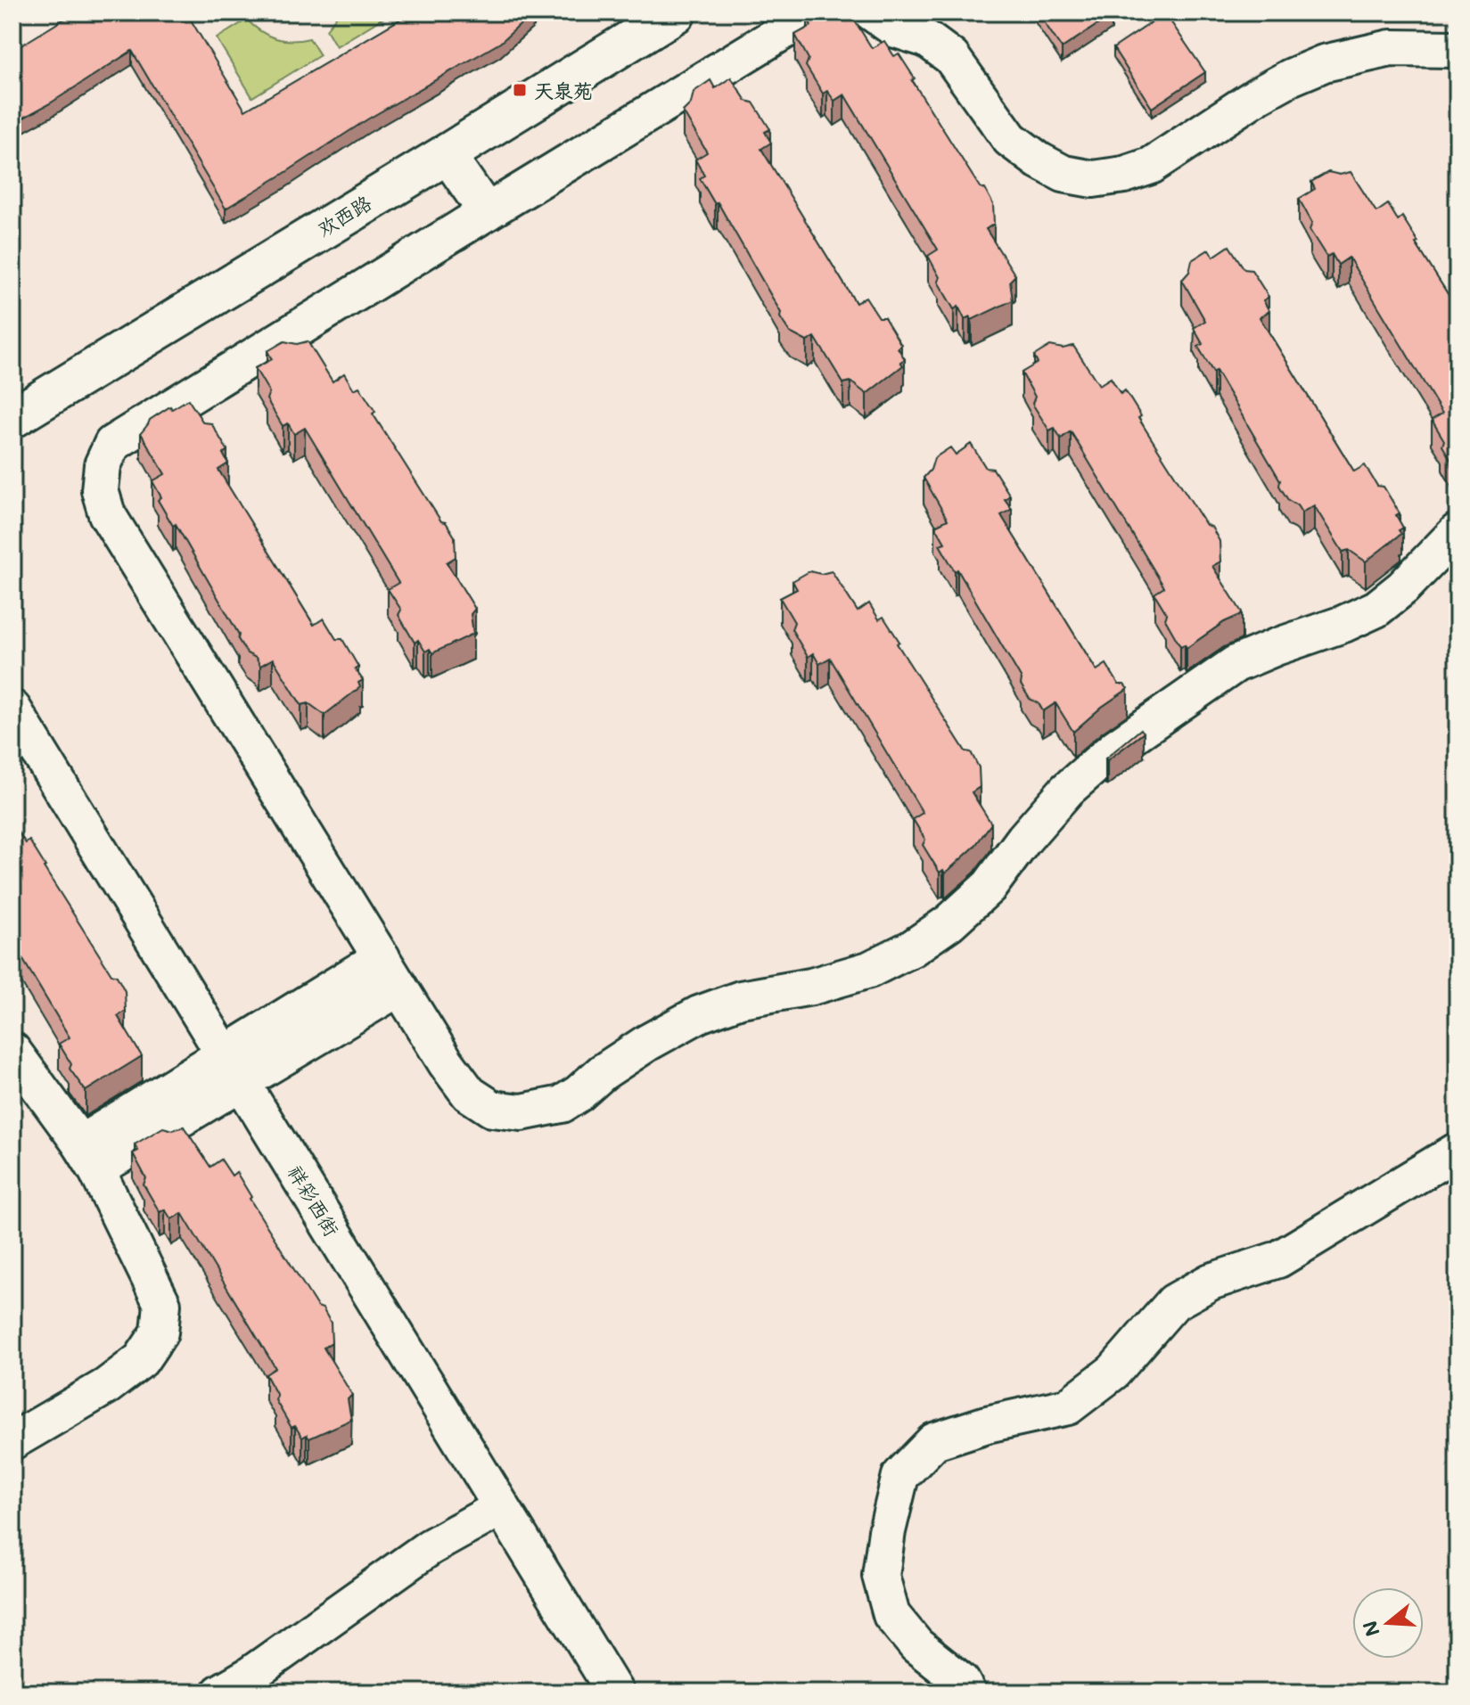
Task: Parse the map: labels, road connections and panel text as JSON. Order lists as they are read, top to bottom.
{
  "streets": {
    "street": ["欢西路", "祥彩西街"]
  },
  "places": {
    "transit": ["天泉苑"]
  },
  "north": "left"
}
